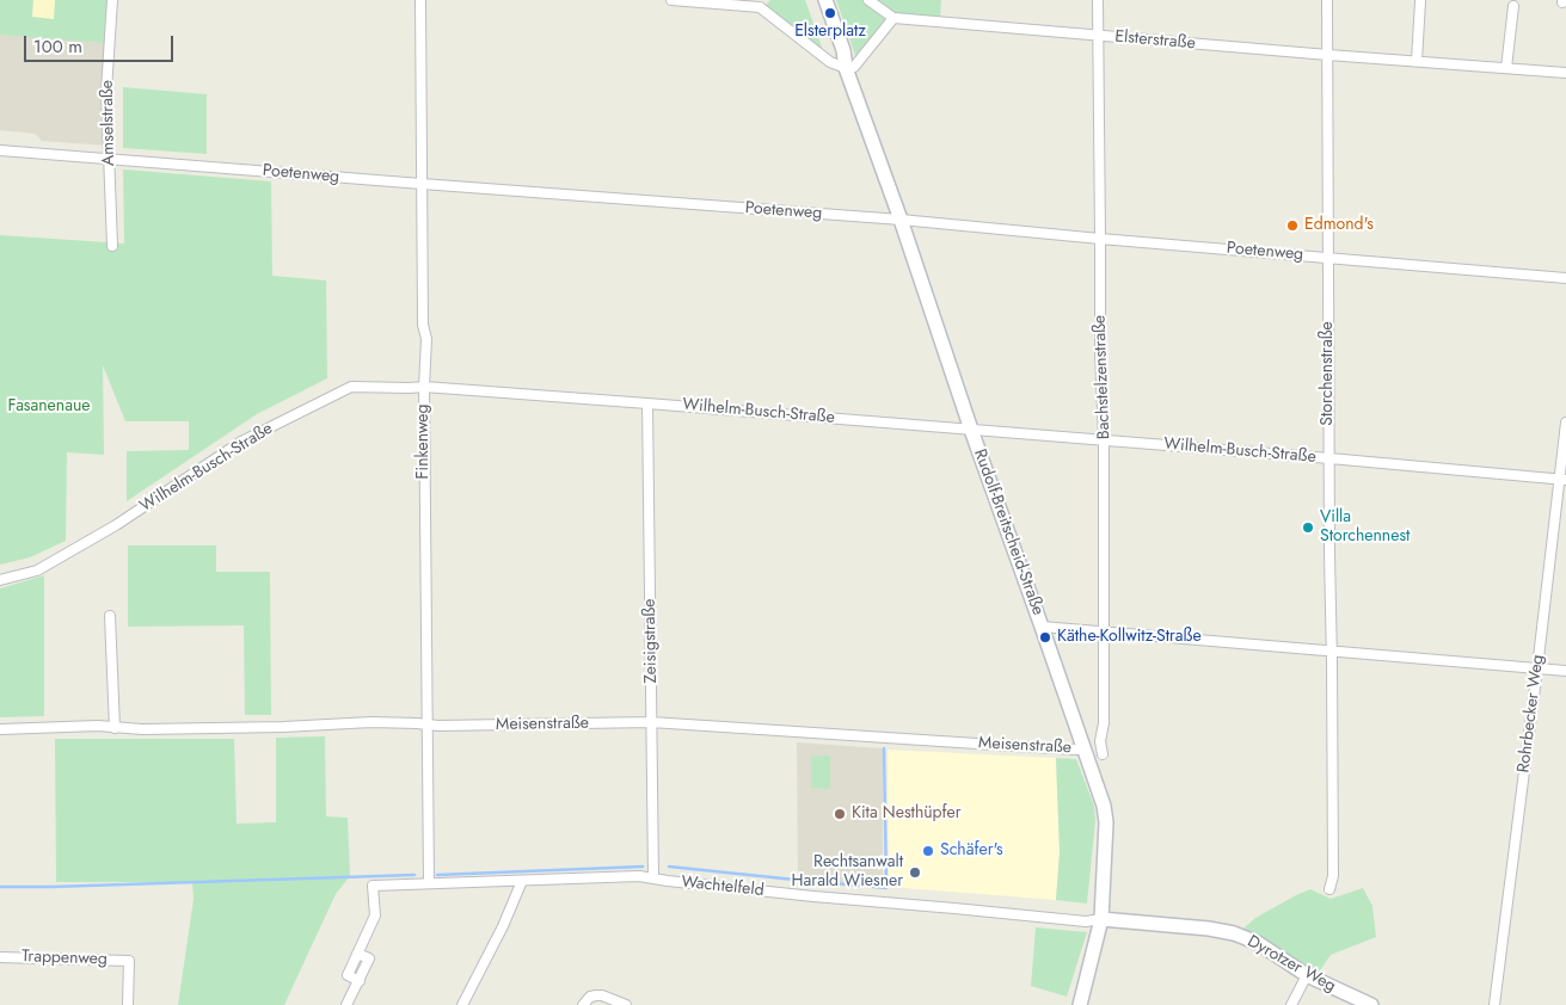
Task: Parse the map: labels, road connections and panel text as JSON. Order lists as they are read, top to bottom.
{
  "streets": {
    "street": [
      "Elsterstraße",
      "Amselstraße",
      "Poetenweg",
      "Storchenstraße",
      "Bachstelzenstraße",
      "Wilhelm-Busch-Straße",
      "Finkenweg",
      "Rudolf-Breitscheid-Straße",
      "Zeisigstraße",
      "Rohrbecker Weg",
      "Meisenstraße",
      "Wachtelfeld",
      "Trappenweg",
      "Dyrotzer Weg"
    ]
  },
  "crossings": [
    ["Elsterstraße", "Storchenstraße"],
    ["Elsterstraße", "Bachstelzenstraße"],
    ["Amselstraße", "Poetenweg"],
    ["Poetenweg", "Storchenstraße"],
    ["Poetenweg", "Bachstelzenstraße"],
    ["Poetenweg", "Finkenweg"],
    ["Poetenweg", "Rudolf-Breitscheid-Straße"],
    ["Storchenstraße", "Wilhelm-Busch-Straße"],
    ["Bachstelzenstraße", "Wilhelm-Busch-Straße"],
    ["Wilhelm-Busch-Straße", "Finkenweg"],
    ["Wilhelm-Busch-Straße", "Rudolf-Breitscheid-Straße"],
    ["Wilhelm-Busch-Straße", "Zeisigstraße"],
    ["Wilhelm-Busch-Straße", "Rohrbecker Weg"],
    ["Finkenweg", "Meisenstraße"],
    ["Finkenweg", "Wachtelfeld"],
    ["Rudolf-Breitscheid-Straße", "Meisenstraße"],
    ["Rudolf-Breitscheid-Straße", "Wachtelfeld"],
    ["Rudolf-Breitscheid-Straße", "Dyrotzer Weg"],
    ["Zeisigstraße", "Meisenstraße"],
    ["Zeisigstraße", "Wachtelfeld"],
    ["Wachtelfeld", "Dyrotzer Weg"]
  ],
  "parks": ["Fasanenaue"],
  "places": [
    "Elsterplatz",
    "Edmond's",
    "Villa Storchennest",
    "Käthe-Kollwitz-Straße",
    "Kita Nesthüpfer",
    "Schäfer's",
    "Rechtsanwalt Harald Wiesner"
  ],
  "scale_bar": "100 m"
}
